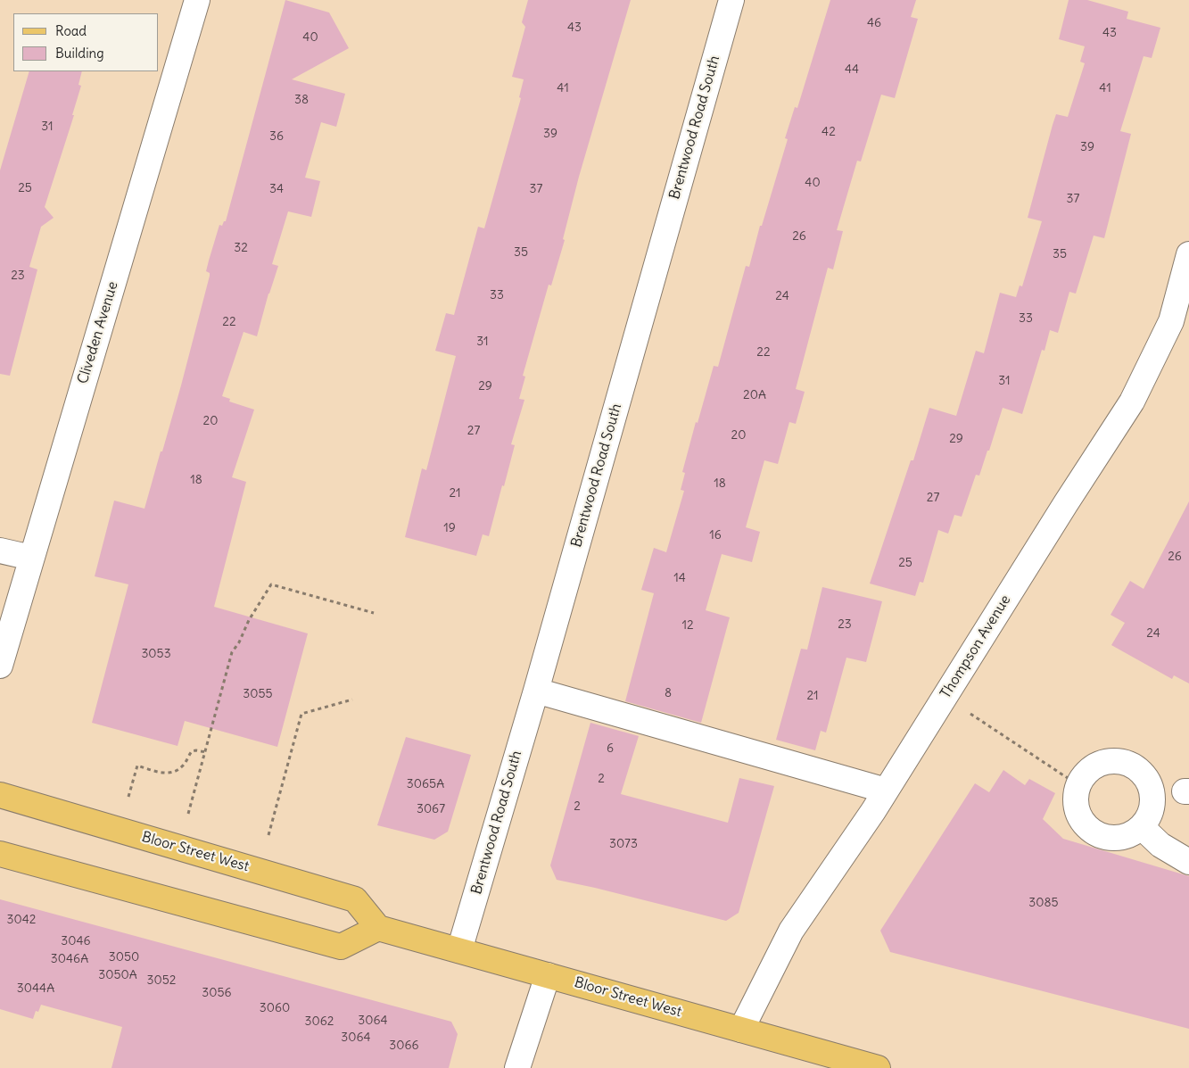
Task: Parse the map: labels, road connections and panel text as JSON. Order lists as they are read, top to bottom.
{
  "streets": {
    "main road": ["Bloor Street West"],
    "street": ["Brentwood Road South", "Cliveden Avenue", "Thompson Avenue"]
  },
  "crossings": [
    ["Brentwood Road South", "Bloor Street West"],
    ["Thompson Avenue", "Bloor Street West"]
  ],
  "house_numbers": [
    "46",
    "43",
    "43",
    "40",
    "44",
    "41",
    "41",
    "38",
    "31",
    "42",
    "39",
    "36",
    "39",
    "40",
    "25",
    "34",
    "37",
    "37",
    "26",
    "32",
    "35",
    "35",
    "23",
    "33",
    "24",
    "33",
    "22",
    "31",
    "22",
    "31",
    "29",
    "20A",
    "20",
    "27",
    "20",
    "29",
    "18",
    "18",
    "21",
    "27",
    "19",
    "16",
    "26",
    "25",
    "14",
    "23",
    "12",
    "24",
    "3053",
    "8",
    "3055",
    "21",
    "6",
    "2",
    "3065A",
    "2",
    "3067",
    "3073",
    "3085",
    "3042",
    "3046",
    "3050",
    "3046A",
    "3050A",
    "3052",
    "3044A",
    "3056",
    "3060",
    "3064",
    "3062",
    "3064",
    "3066"
  ],
  "legend": ["Road", "Building"]
}
